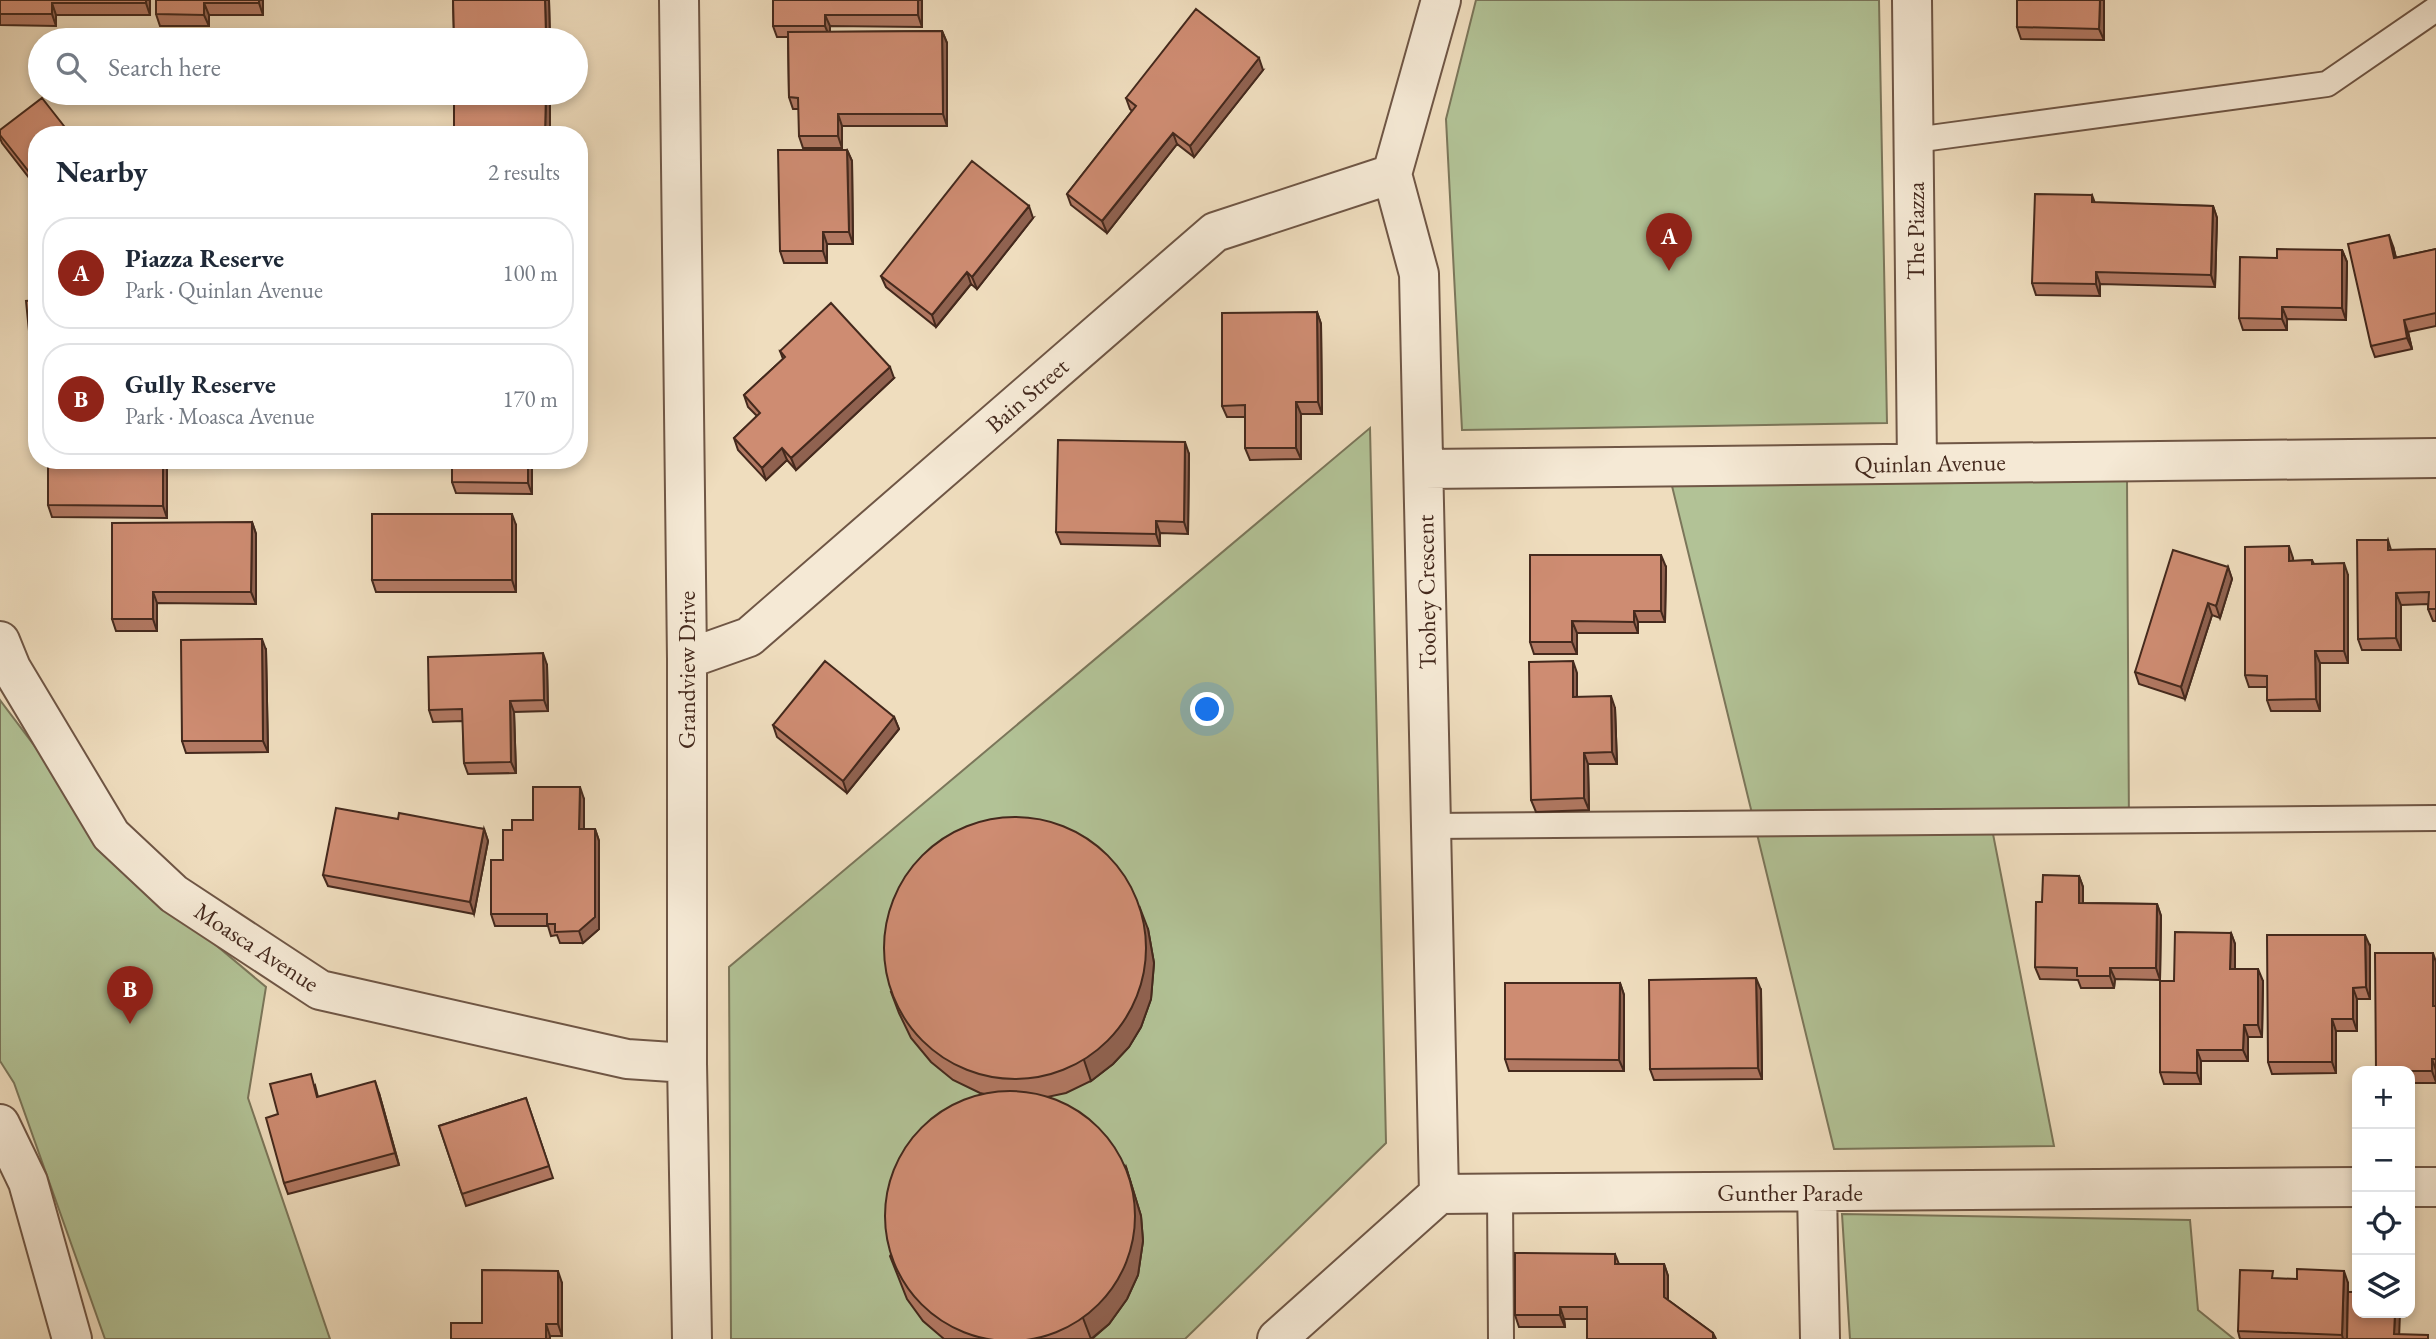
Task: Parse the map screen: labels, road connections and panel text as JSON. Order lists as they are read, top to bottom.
{
  "streets": {
    "street": [
      "The Piazza",
      "Bain Street",
      "Quinlan Avenue",
      "Toohey Crescent",
      "Grandview Drive",
      "Moasca Avenue",
      "Gunther Parade"
    ]
  },
  "crossings": [
    ["The Piazza", "Quinlan Avenue"],
    ["Bain Street", "Toohey Crescent"],
    ["Bain Street", "Grandview Drive"],
    ["Quinlan Avenue", "Toohey Crescent"],
    ["Toohey Crescent", "Gunther Parade"],
    ["Grandview Drive", "Moasca Avenue"]
  ],
  "page": {
    "search": "Search here",
    "heading": ["Nearby", "2 results"],
    "pins": ["A", "B"],
    "list": [
      {
        "mark": "A",
        "name": "Piazza Reserve",
        "note": "Park · Quinlan Avenue",
        "value": "100 m"
      },
      {
        "mark": "B",
        "name": "Gully Reserve",
        "note": "Park · Moasca Avenue",
        "value": "170 m"
      }
    ],
    "map_buttons": ["+", "−"]
  }
}
